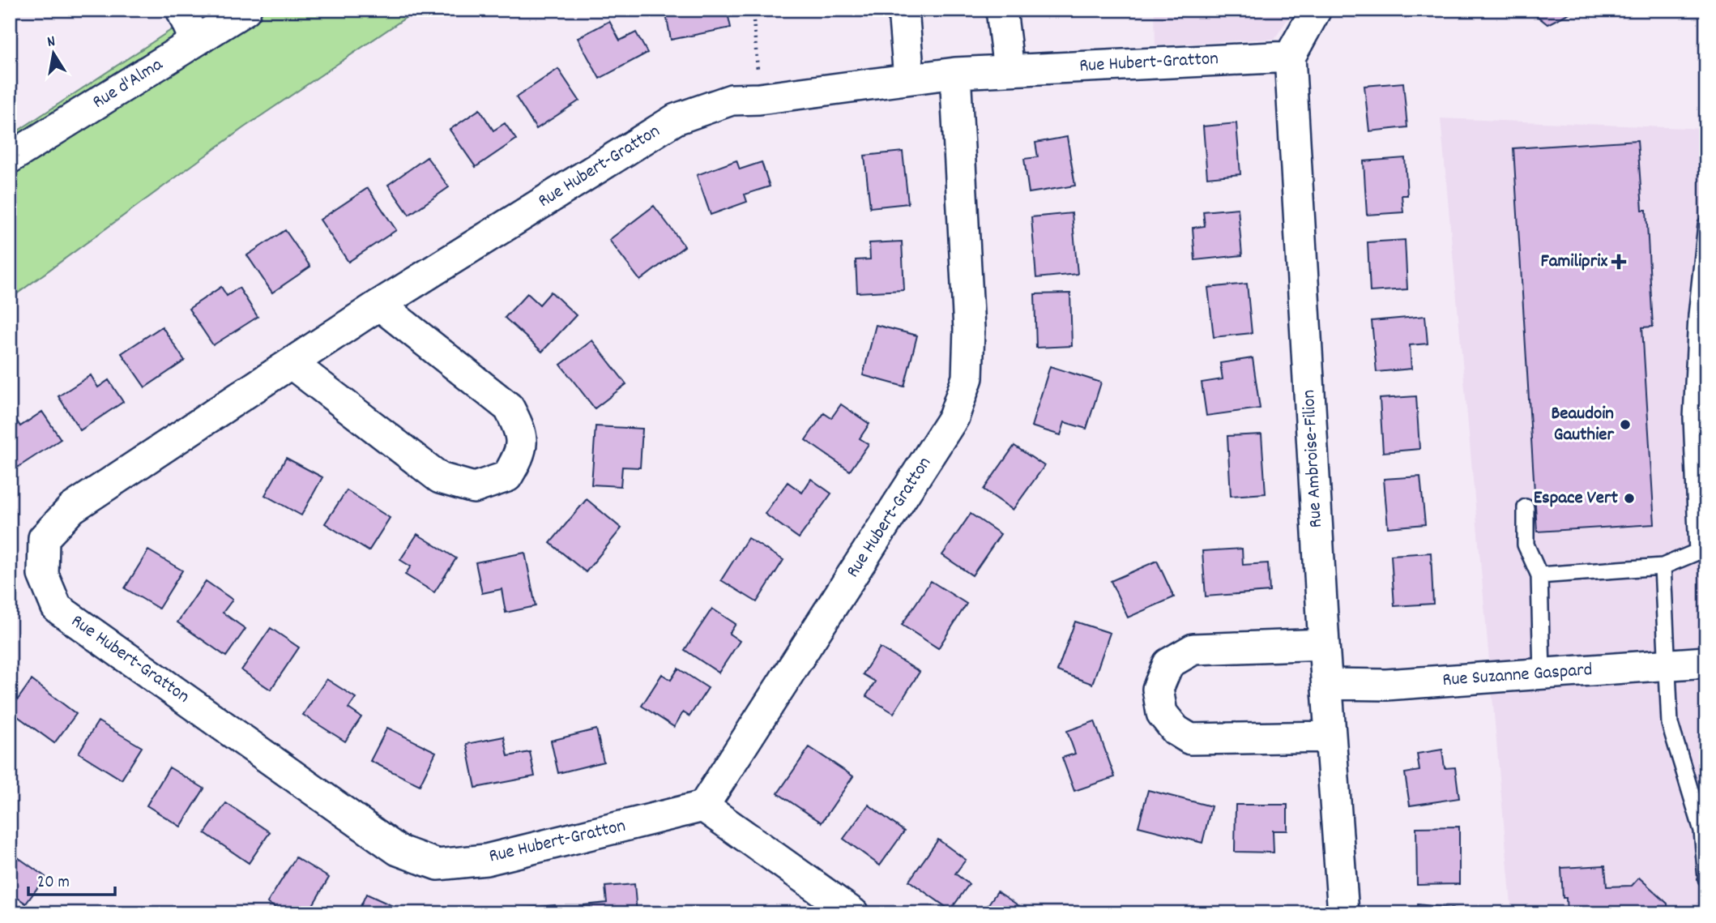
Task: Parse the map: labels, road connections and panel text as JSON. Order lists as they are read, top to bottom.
{
  "streets": {
    "street": [
      "Rue Hubert-Gratton",
      "Rue d'Alma",
      "Rue Ambroise-Filion",
      "Rue Suzanne Gaspard"
    ]
  },
  "crossings": [
    ["Rue Hubert-Gratton", "Rue Ambroise-Filion"],
    ["Rue Ambroise-Filion", "Rue Suzanne Gaspard"]
  ],
  "places": {
    "health": ["Familiprix"],
    "other": ["Beaudoin Gauthier", "Espace Vert"]
  },
  "scale_bar": "20 m",
  "north": "top"
}
